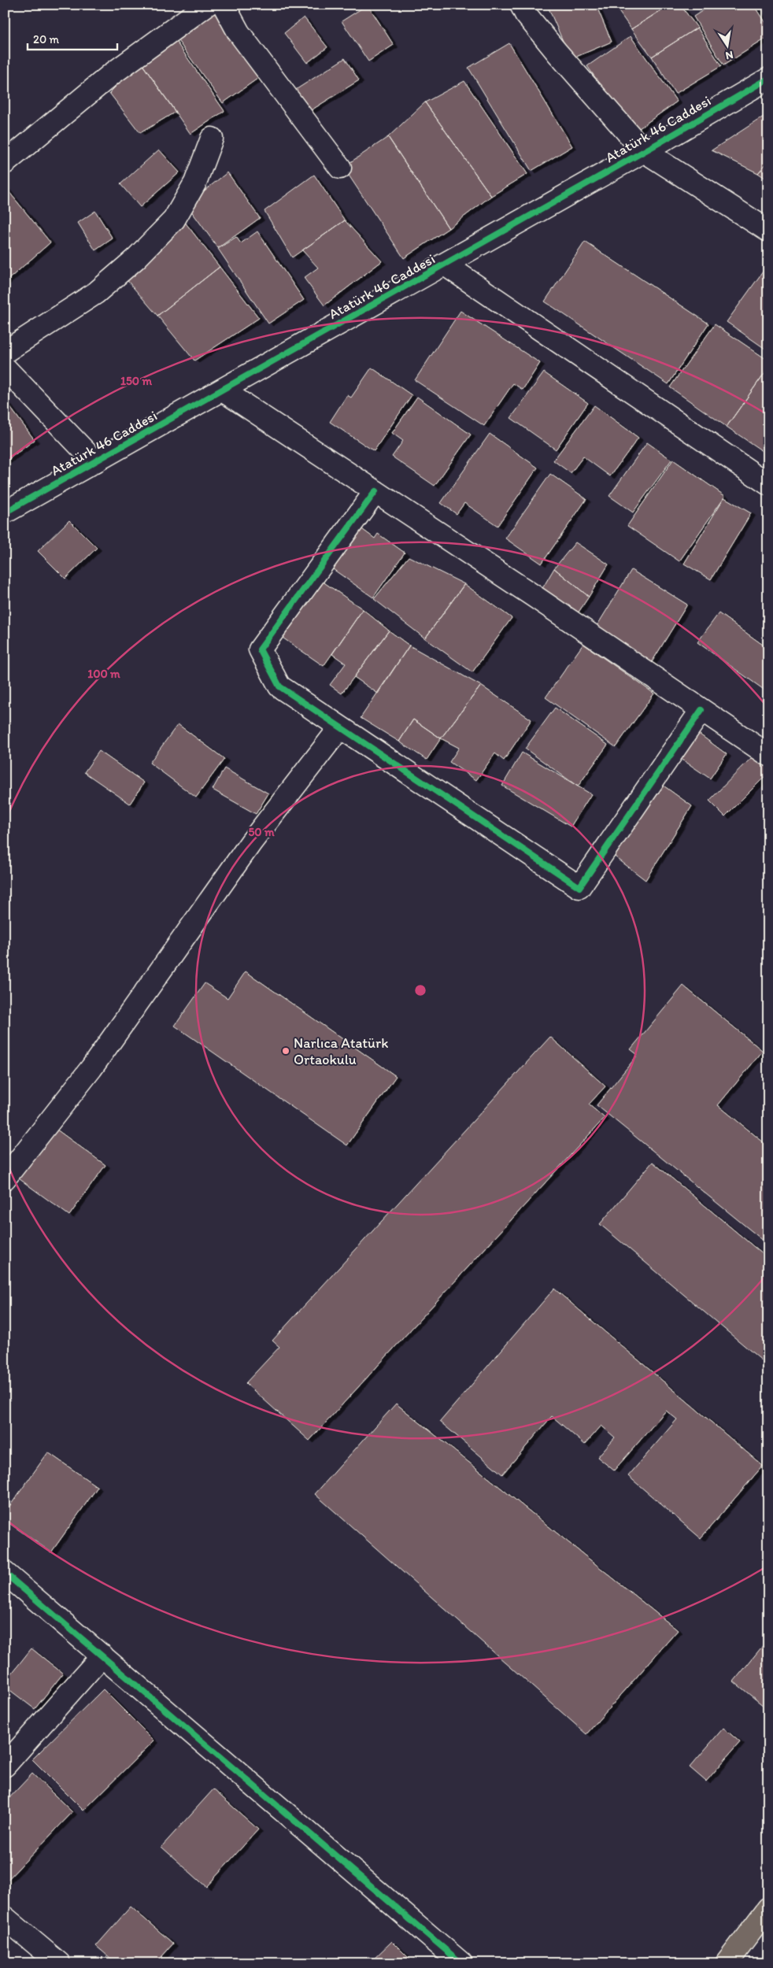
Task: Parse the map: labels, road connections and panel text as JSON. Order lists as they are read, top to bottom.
{
  "streets": {
    "street": ["Atatürk 46 Caddesi"]
  },
  "places": ["Narlıca Atatürk Ortaokulu"],
  "scale_bar": "20 m",
  "north": "bottom",
  "rings": ["150 m", "100 m", "50 m"]
}
